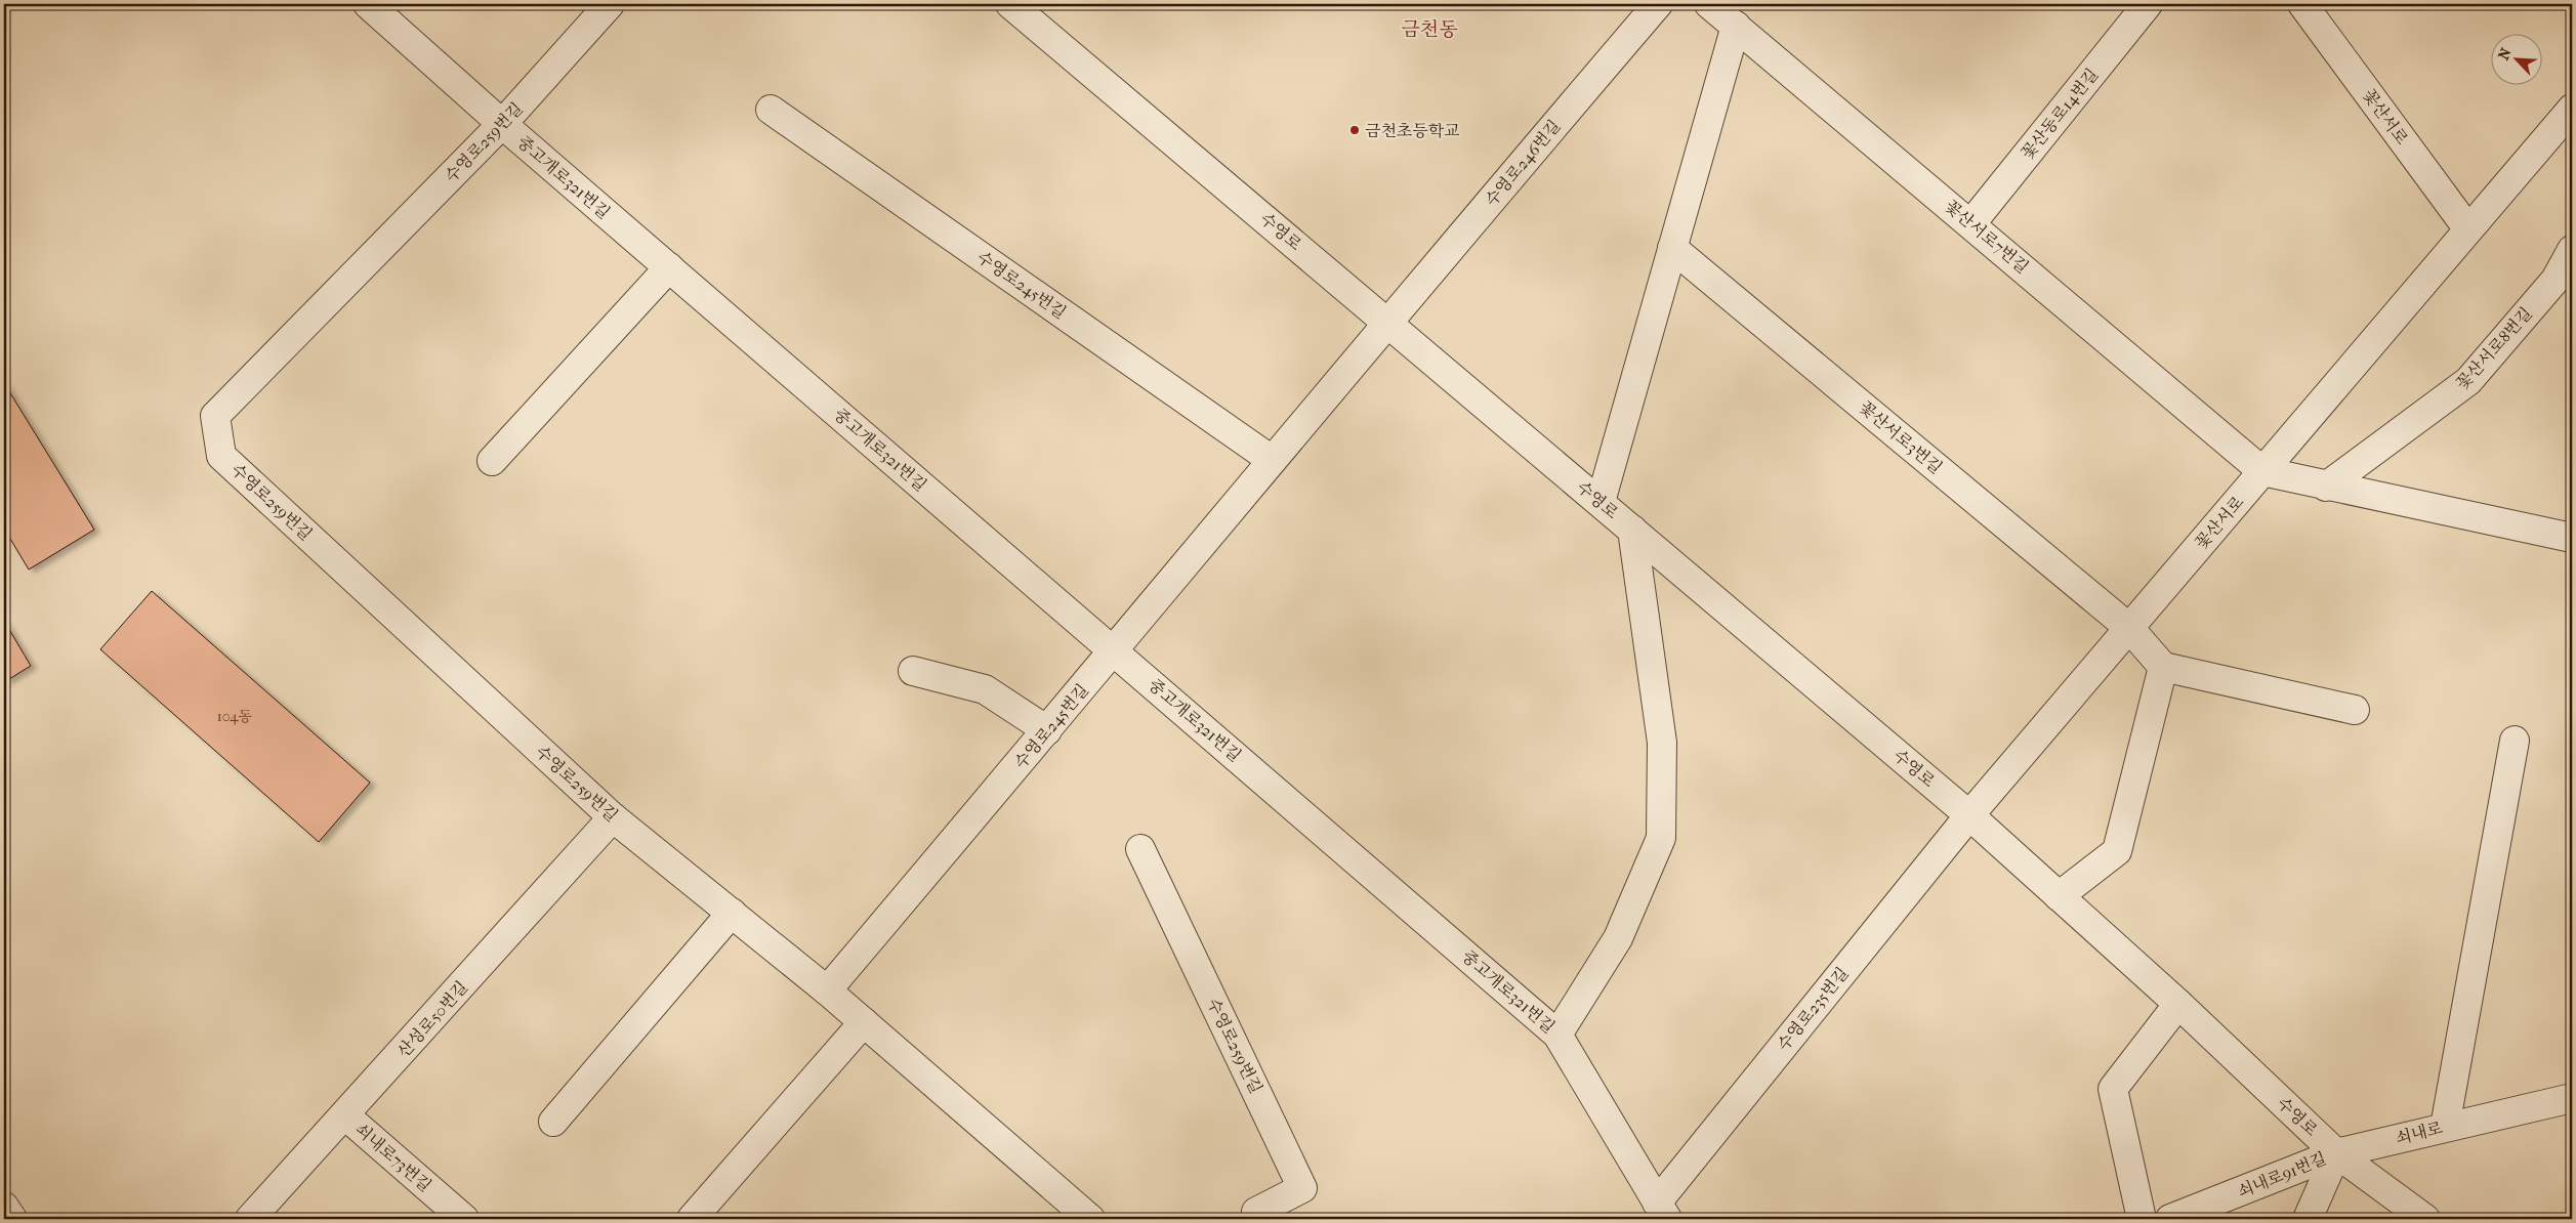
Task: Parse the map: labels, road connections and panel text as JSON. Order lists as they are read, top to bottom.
{
  "streets": {
    "street": [
      "꽃산동로14번길",
      "꽃산서로",
      "수영로259번길",
      "수영로246번길",
      "중고개로321번길",
      "수영로",
      "꽃산서로7번길",
      "수영로245번길",
      "꽃산서로8번길",
      "꽃산서로3번길",
      "수영로235번길",
      "산성로50번길",
      "쇠내로",
      "쇠내로73번길",
      "쇠내로91번길"
    ]
  },
  "crossings": [
    ["꽃산동로14번길", "꽃산서로7번길"],
    ["꽃산서로", "수영로"],
    ["꽃산서로", "꽃산서로7번길"],
    ["꽃산서로", "꽃산서로3번길"],
    ["꽃산서로", "수영로235번길"],
    ["수영로259번길", "중고개로321번길"],
    ["수영로259번길", "수영로245번길"],
    ["수영로259번길", "산성로50번길"],
    ["수영로246번길", "수영로"],
    ["수영로246번길", "수영로245번길"],
    ["중고개로321번길", "수영로245번길"],
    ["중고개로321번길", "수영로235번길"],
    ["수영로", "수영로245번길"],
    ["수영로", "수영로235번길"],
    ["수영로", "쇠내로"],
    ["수영로", "쇠내로91번길"],
    ["산성로50번길", "쇠내로73번길"],
    ["쇠내로", "쇠내로91번길"]
  ],
  "districts": ["금천동"],
  "places": ["금천초등학교"],
  "house_numbers": ["104동"],
  "north": "top left"
}
